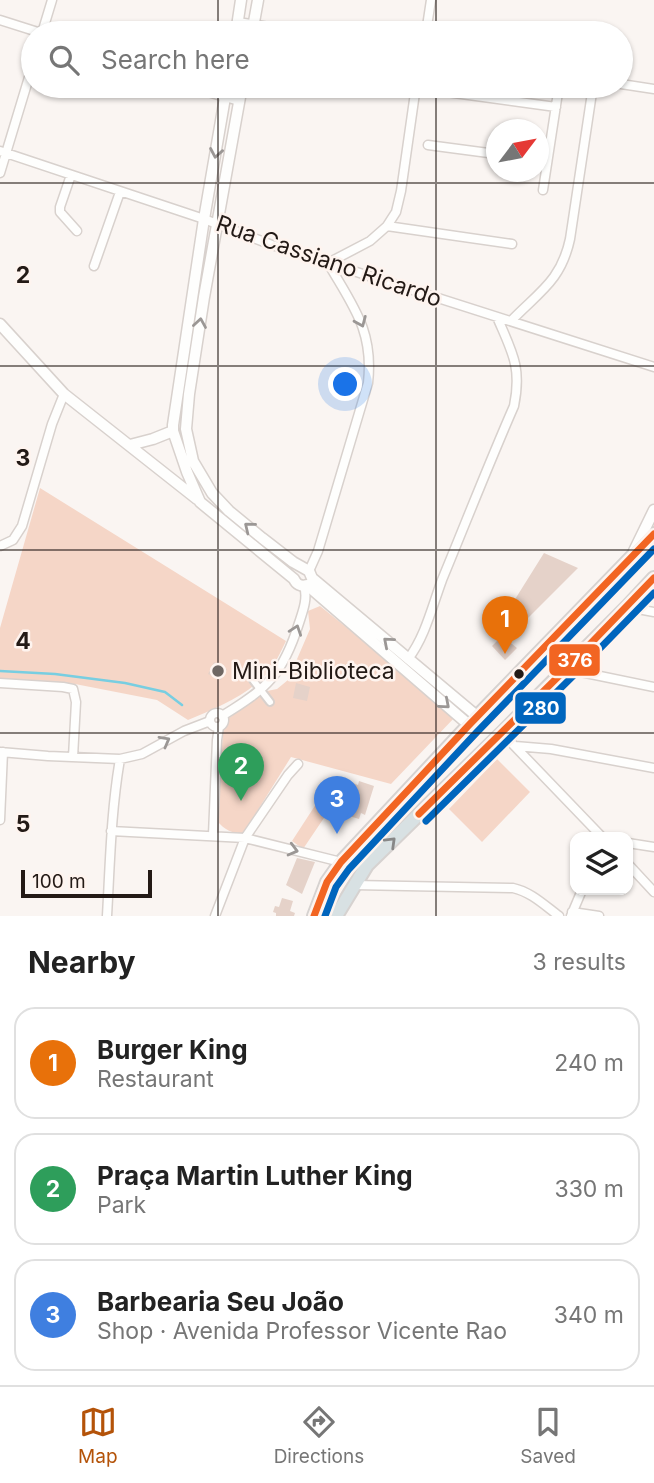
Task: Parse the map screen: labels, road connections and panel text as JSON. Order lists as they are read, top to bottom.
{
  "streets": {
    "street": ["Rua Cassiano Ricardo"]
  },
  "places": ["Mini-Biblioteca"],
  "lines": ["transit line 376", "transit line 280"],
  "scale_bar": "100 m",
  "north": "top right",
  "page": {
    "search": "Search here",
    "pins": ["1", "2", "3"],
    "scale": "100 m",
    "heading": ["Nearby", "3 results"],
    "list": [
      {
        "mark": "1",
        "name": "Burger King",
        "note": "Restaurant",
        "value": "240 m"
      },
      {
        "mark": "2",
        "name": "Praça Martin Luther King",
        "note": "Park",
        "value": "330 m"
      },
      {
        "mark": "3",
        "name": "Barbearia Seu João",
        "note": "Shop · Avenida Professor Vicente Rao",
        "value": "340 m"
      }
    ],
    "nav": ["Map", "Directions", "Saved"]
  },
  "grid": {
    "rows": [
      "2",
      "3",
      "4",
      "5"
    ]
  }
}
